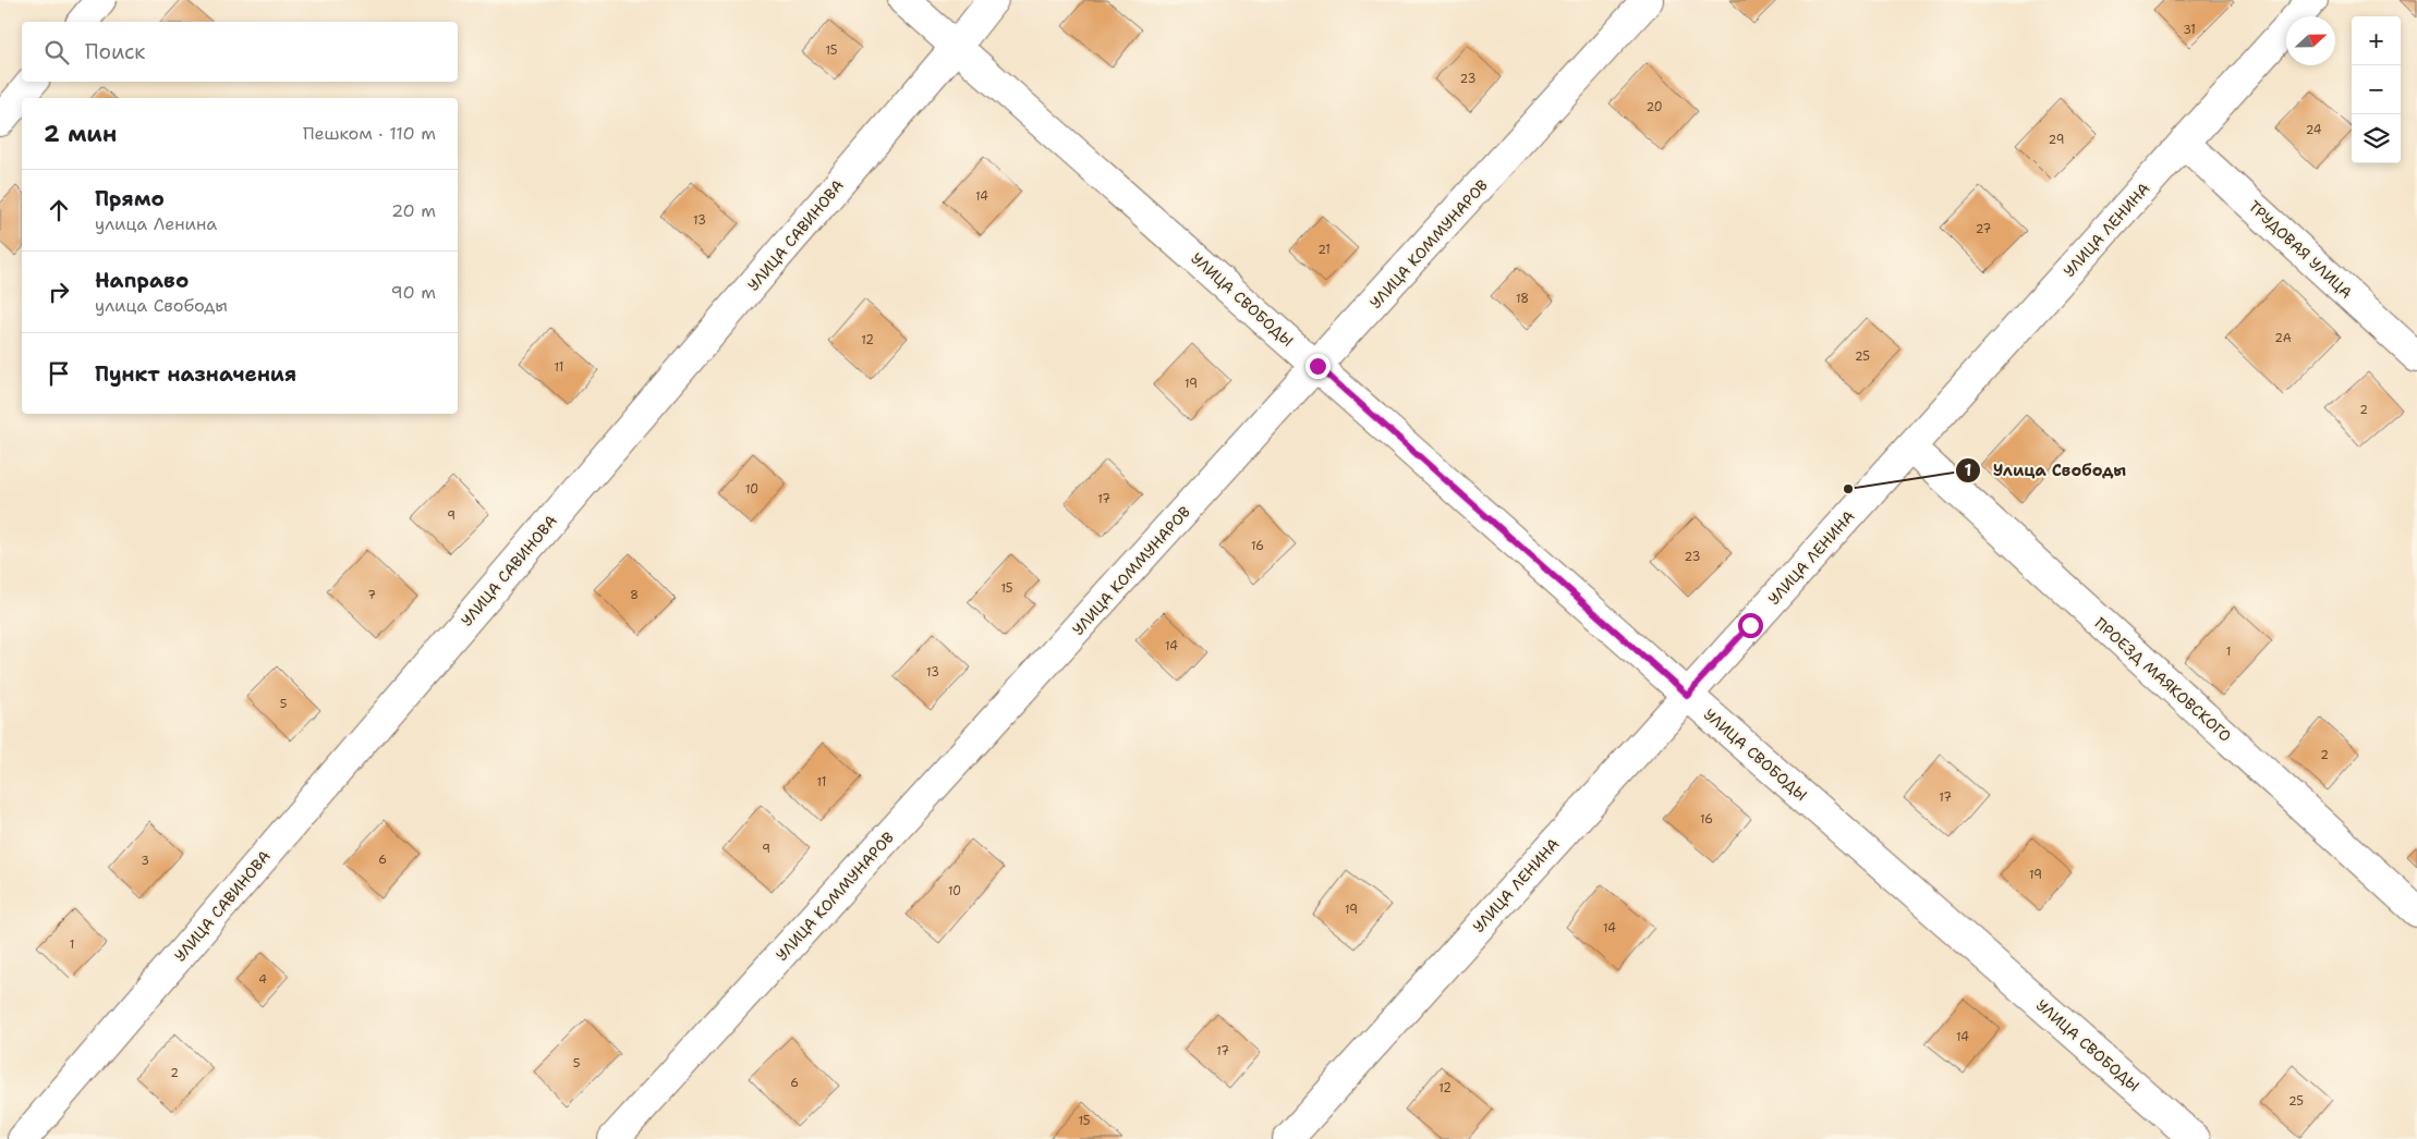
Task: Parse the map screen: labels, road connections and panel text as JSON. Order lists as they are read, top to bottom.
{
  "streets": {
    "street": [
      "УЛИЦА ЛЕНИНА",
      "УЛИЦА САВИНОВА",
      "УЛИЦА КОММУНАРОВ",
      "ТРУДОВАЯ УЛИЦА",
      "УЛИЦА СВОБОДЫ",
      "ПРОЕЗД МАЯКОВСКОГО"
    ]
  },
  "crossings": [
    ["УЛИЦА ЛЕНИНА", "ТРУДОВАЯ УЛИЦА"],
    ["УЛИЦА ЛЕНИНА", "УЛИЦА СВОБОДЫ"],
    ["УЛИЦА ЛЕНИНА", "ПРОЕЗД МАЯКОВСКОГО"],
    ["УЛИЦА САВИНОВА", "УЛИЦА СВОБОДЫ"],
    ["УЛИЦА КОММУНАРОВ", "УЛИЦА СВОБОДЫ"]
  ],
  "places": ["Улица Свободы"],
  "house_numbers": [
    "31",
    "15",
    "23",
    "20",
    "24",
    "29",
    "14",
    "13",
    "27",
    "21",
    "18",
    "2А",
    "12",
    "25",
    "11",
    "19",
    "2",
    "10",
    "17",
    "9",
    "16",
    "23",
    "15",
    "7",
    "8",
    "14",
    "1",
    "13",
    "5",
    "2",
    "11",
    "17",
    "16",
    "9",
    "6",
    "3",
    "19",
    "10",
    "19",
    "14",
    "1",
    "4",
    "14",
    "17",
    "5",
    "2",
    "6",
    "12",
    "25",
    "15"
  ],
  "north": "right",
  "page": {
    "map_buttons": ["+", "−"],
    "search": "Поиск",
    "heading": ["2 мин", "Пешком · 110 m"],
    "list": [
      ["Прямо", "улица Ленина", "20 m"],
      ["Направо", "улица Свободы", "90 m"],
      "Пункт назначения"
    ]
  }
}
